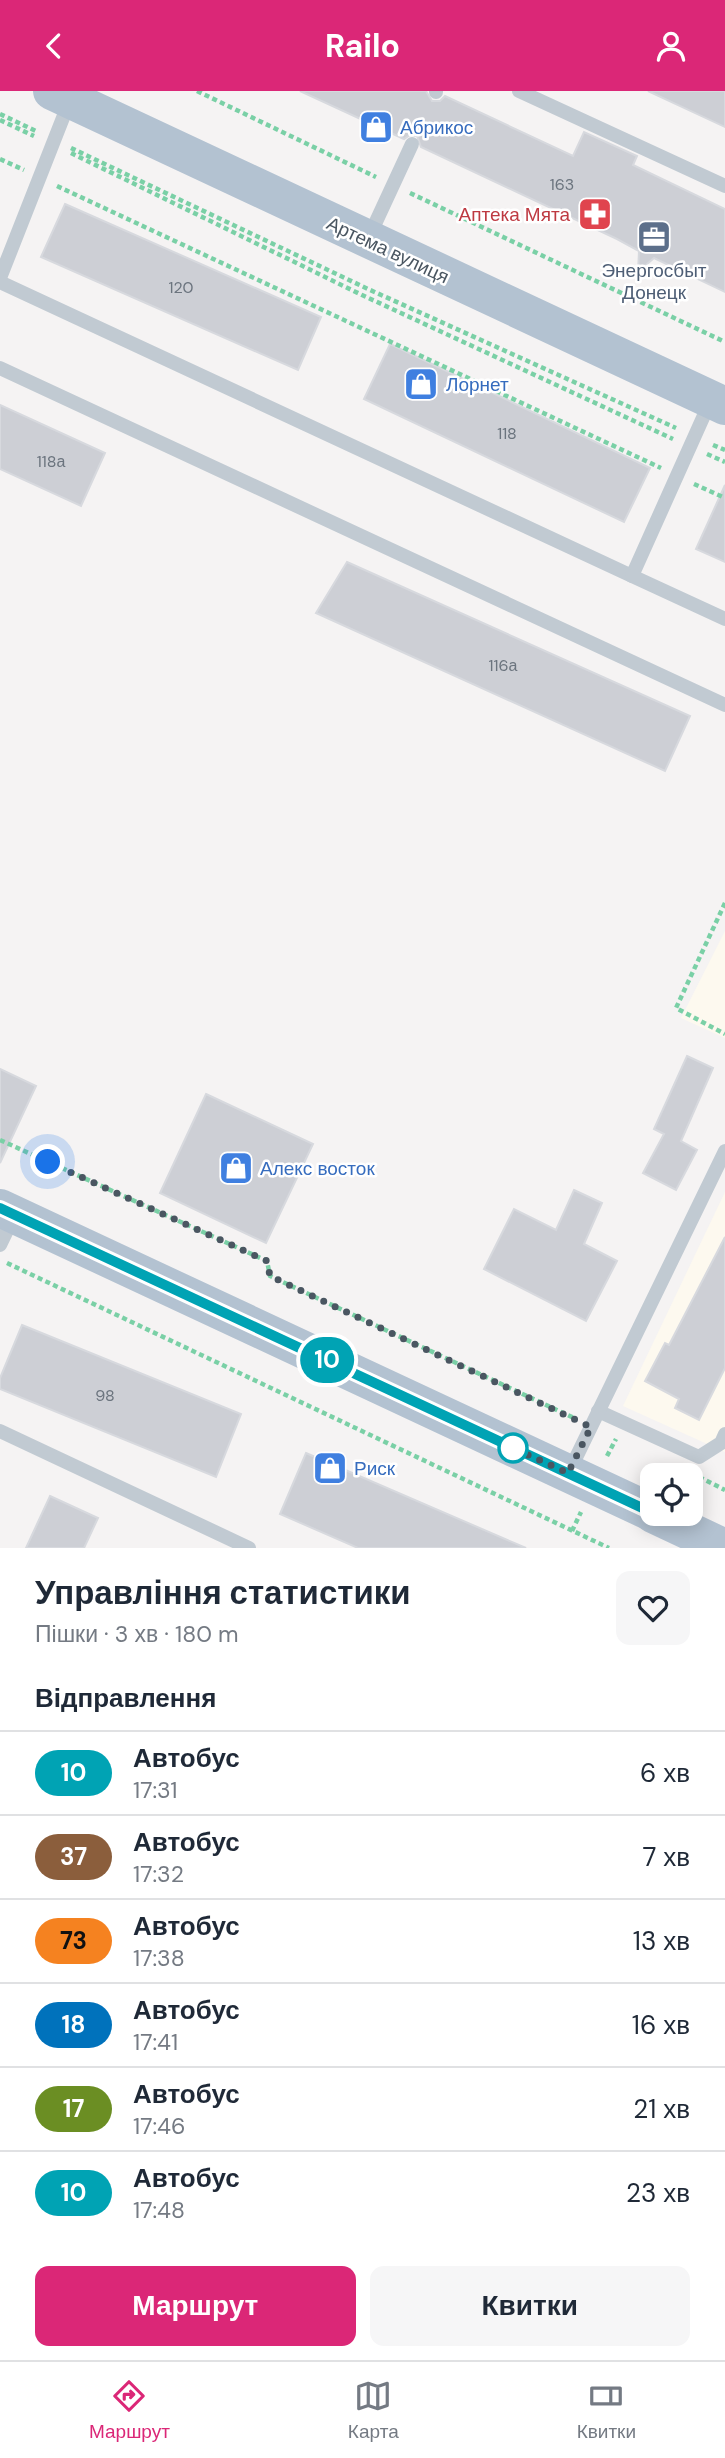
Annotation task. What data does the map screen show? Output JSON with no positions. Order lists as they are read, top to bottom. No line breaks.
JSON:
{"streets":{"main road":["Артема вулиця"]},"places":{"shop":["Абрикос","Лорнет","Алекс восток","Риск"],"pharmacy":["Аптека Мята"],"office":["Энергосбыт Донецк"]},"lines":["bus line 10"],"house_numbers":["163","120","118","118а","116а","98"],"page":{"header":"Railo","on_map":"10","heading":[["Управління статистики","Пішки · 3 хв · 180 m"],"Відправлення"],"list":[{"mark":"10","name":"Автобус","note":"17:31","value":"6 хв"},{"mark":"37","name":"Автобус","note":"17:32","value":"7 хв"},{"mark":"73","name":"Автобус","note":"17:38","value":"13 хв"},{"mark":"18","name":"Автобус","note":"17:41","value":"16 хв"},{"mark":"17","name":"Автобус","note":"17:46","value":"21 хв"},{"mark":"10","name":"Автобус","note":"17:48","value":"23 хв"}],"buttons":["Маршрут","Квитки"],"tabs":["Маршрут","Карта","Квитки"]}}
